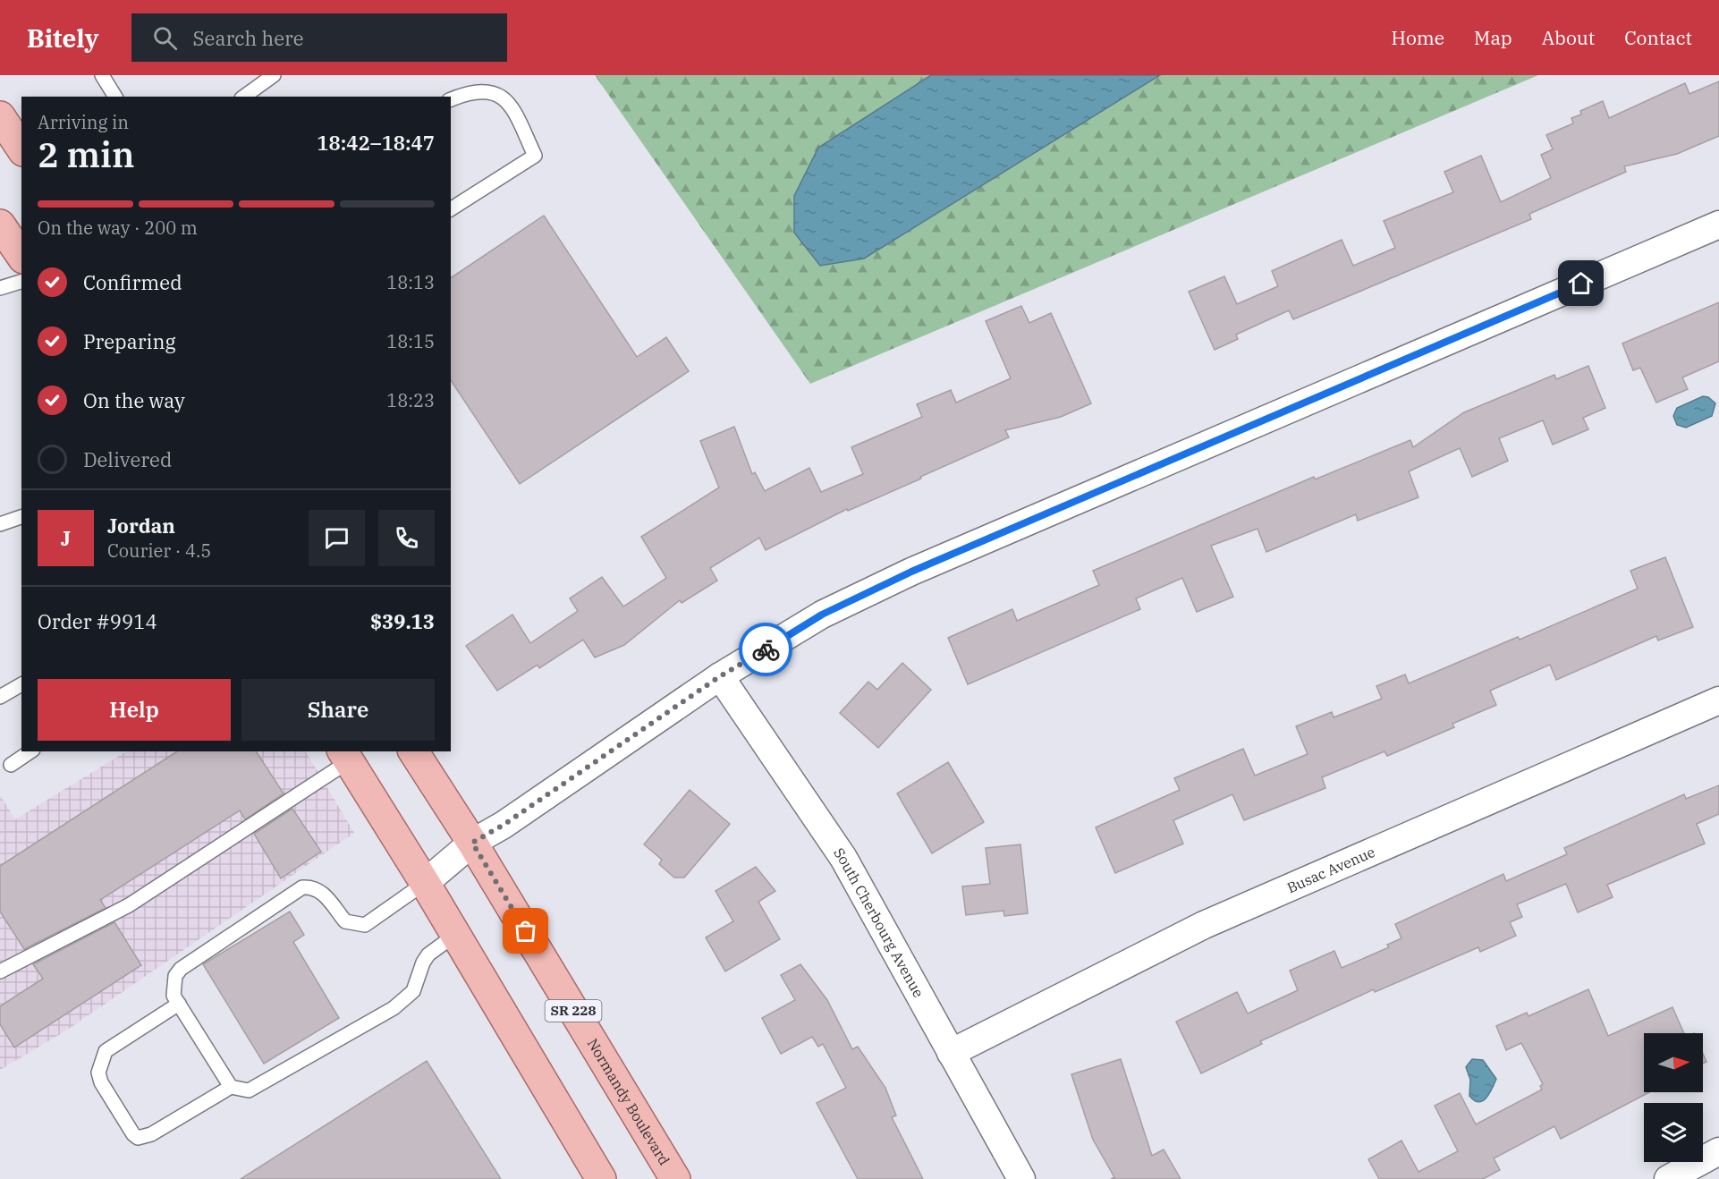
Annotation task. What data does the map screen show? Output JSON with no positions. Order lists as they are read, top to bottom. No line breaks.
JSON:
{"streets":{"main road":["SR 228","Normandy Boulevard"],"street":["Busac Avenue","South Cherbourg Avenue"]},"crossings":[["Busac Avenue","South Cherbourg Avenue"]],"north":"right","page":{"header":"Bitely","search":"Search here","nav":["Home","Map","About","Contact"],"heading":["2 min","Arriving in","18:42–18:47"],"panel":["Jordan","Courier · 4.5","Order #9914","$39.13"],"bar":"On the way · 200 m","list":[["Confirmed","18:13"],["Preparing","18:15"],["On the way","18:23"],"Delivered"],"round":"J","buttons":["Help","Share"]}}
